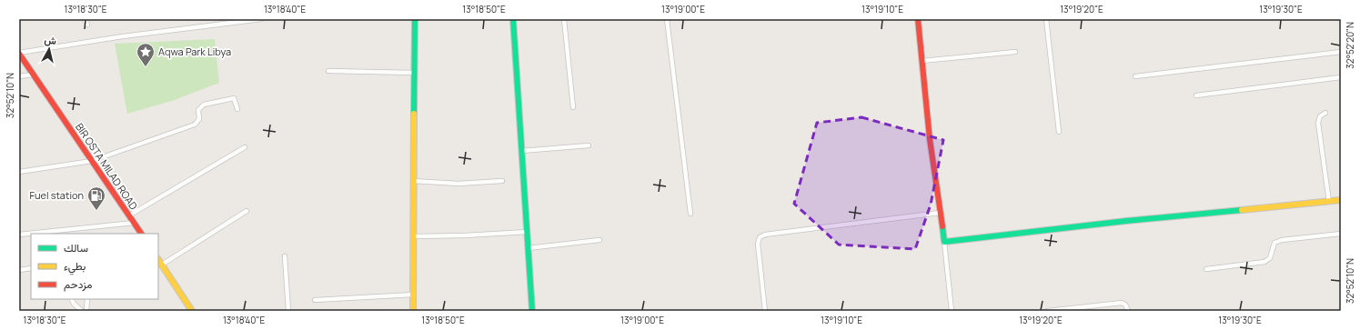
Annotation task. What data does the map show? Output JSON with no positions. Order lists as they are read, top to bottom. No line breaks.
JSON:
{"streets":{"street":["BIR OSTA MILAD ROAD"]},"places":{"place":["Aqwa Park Libya"],"fuel station":["Fuel station"]},"legend":["سالك","بطيء","مزدحم"],"north":"top","coordinates":["13°18'30\"E","13°18'40\"E","13°18'50\"E","13°19'00\"E","13°19'10\"E","13°19'20\"E","13°19'30\"E","32°52'20\"N","32°52'10\"N"]}
